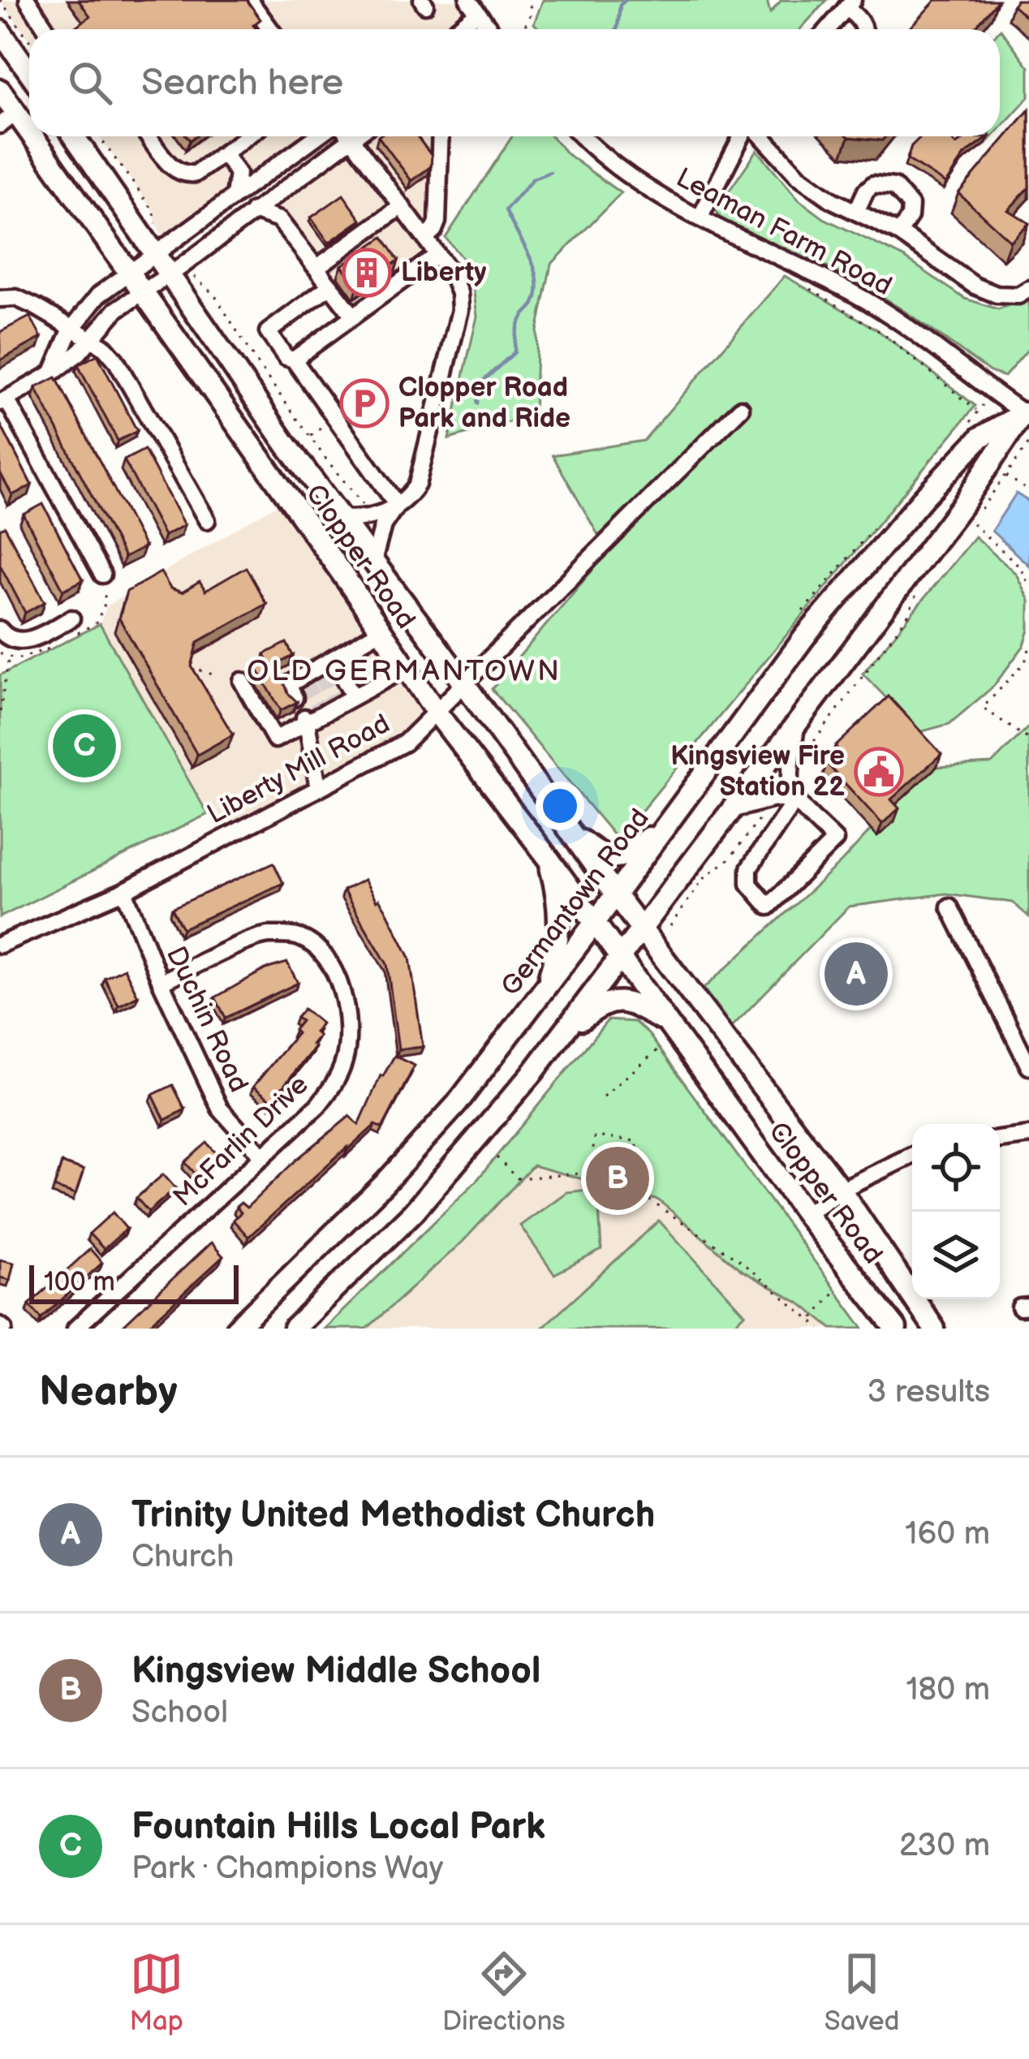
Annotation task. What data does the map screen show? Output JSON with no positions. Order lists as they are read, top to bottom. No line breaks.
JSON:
{"streets":{"main road":["Clopper Road","Germantown Road"],"street":["Leaman Farm Road","Liberty Mill Road","Duchin Road","McFarlin Drive"]},"crossings":[["Leaman Farm Road","Germantown Road"],["Clopper Road","Liberty Mill Road"],["Clopper Road","Germantown Road"],["Liberty Mill Road","Duchin Road"],["Duchin Road","McFarlin Drive"]],"districts":["OLD GERMANTOWN"],"places":{"building":["Liberty"],"parking":["Clopper Road Park and Ride"],"public building":["Kingsview Fire Station 22"]},"scale_bar":"100 m","page":{"search":"Search here","pins":["C","A","B"],"scale":"100 m","heading":["Nearby","3 results"],"list":[{"mark":"A","name":"Trinity United Methodist Church","note":"Church","value":"160 m"},{"mark":"B","name":"Kingsview Middle School","note":"School","value":"180 m"},{"mark":"C","name":"Fountain Hills Local Park","note":"Park · Champions Way","value":"230 m"}],"nav":["Map","Directions","Saved"]}}
